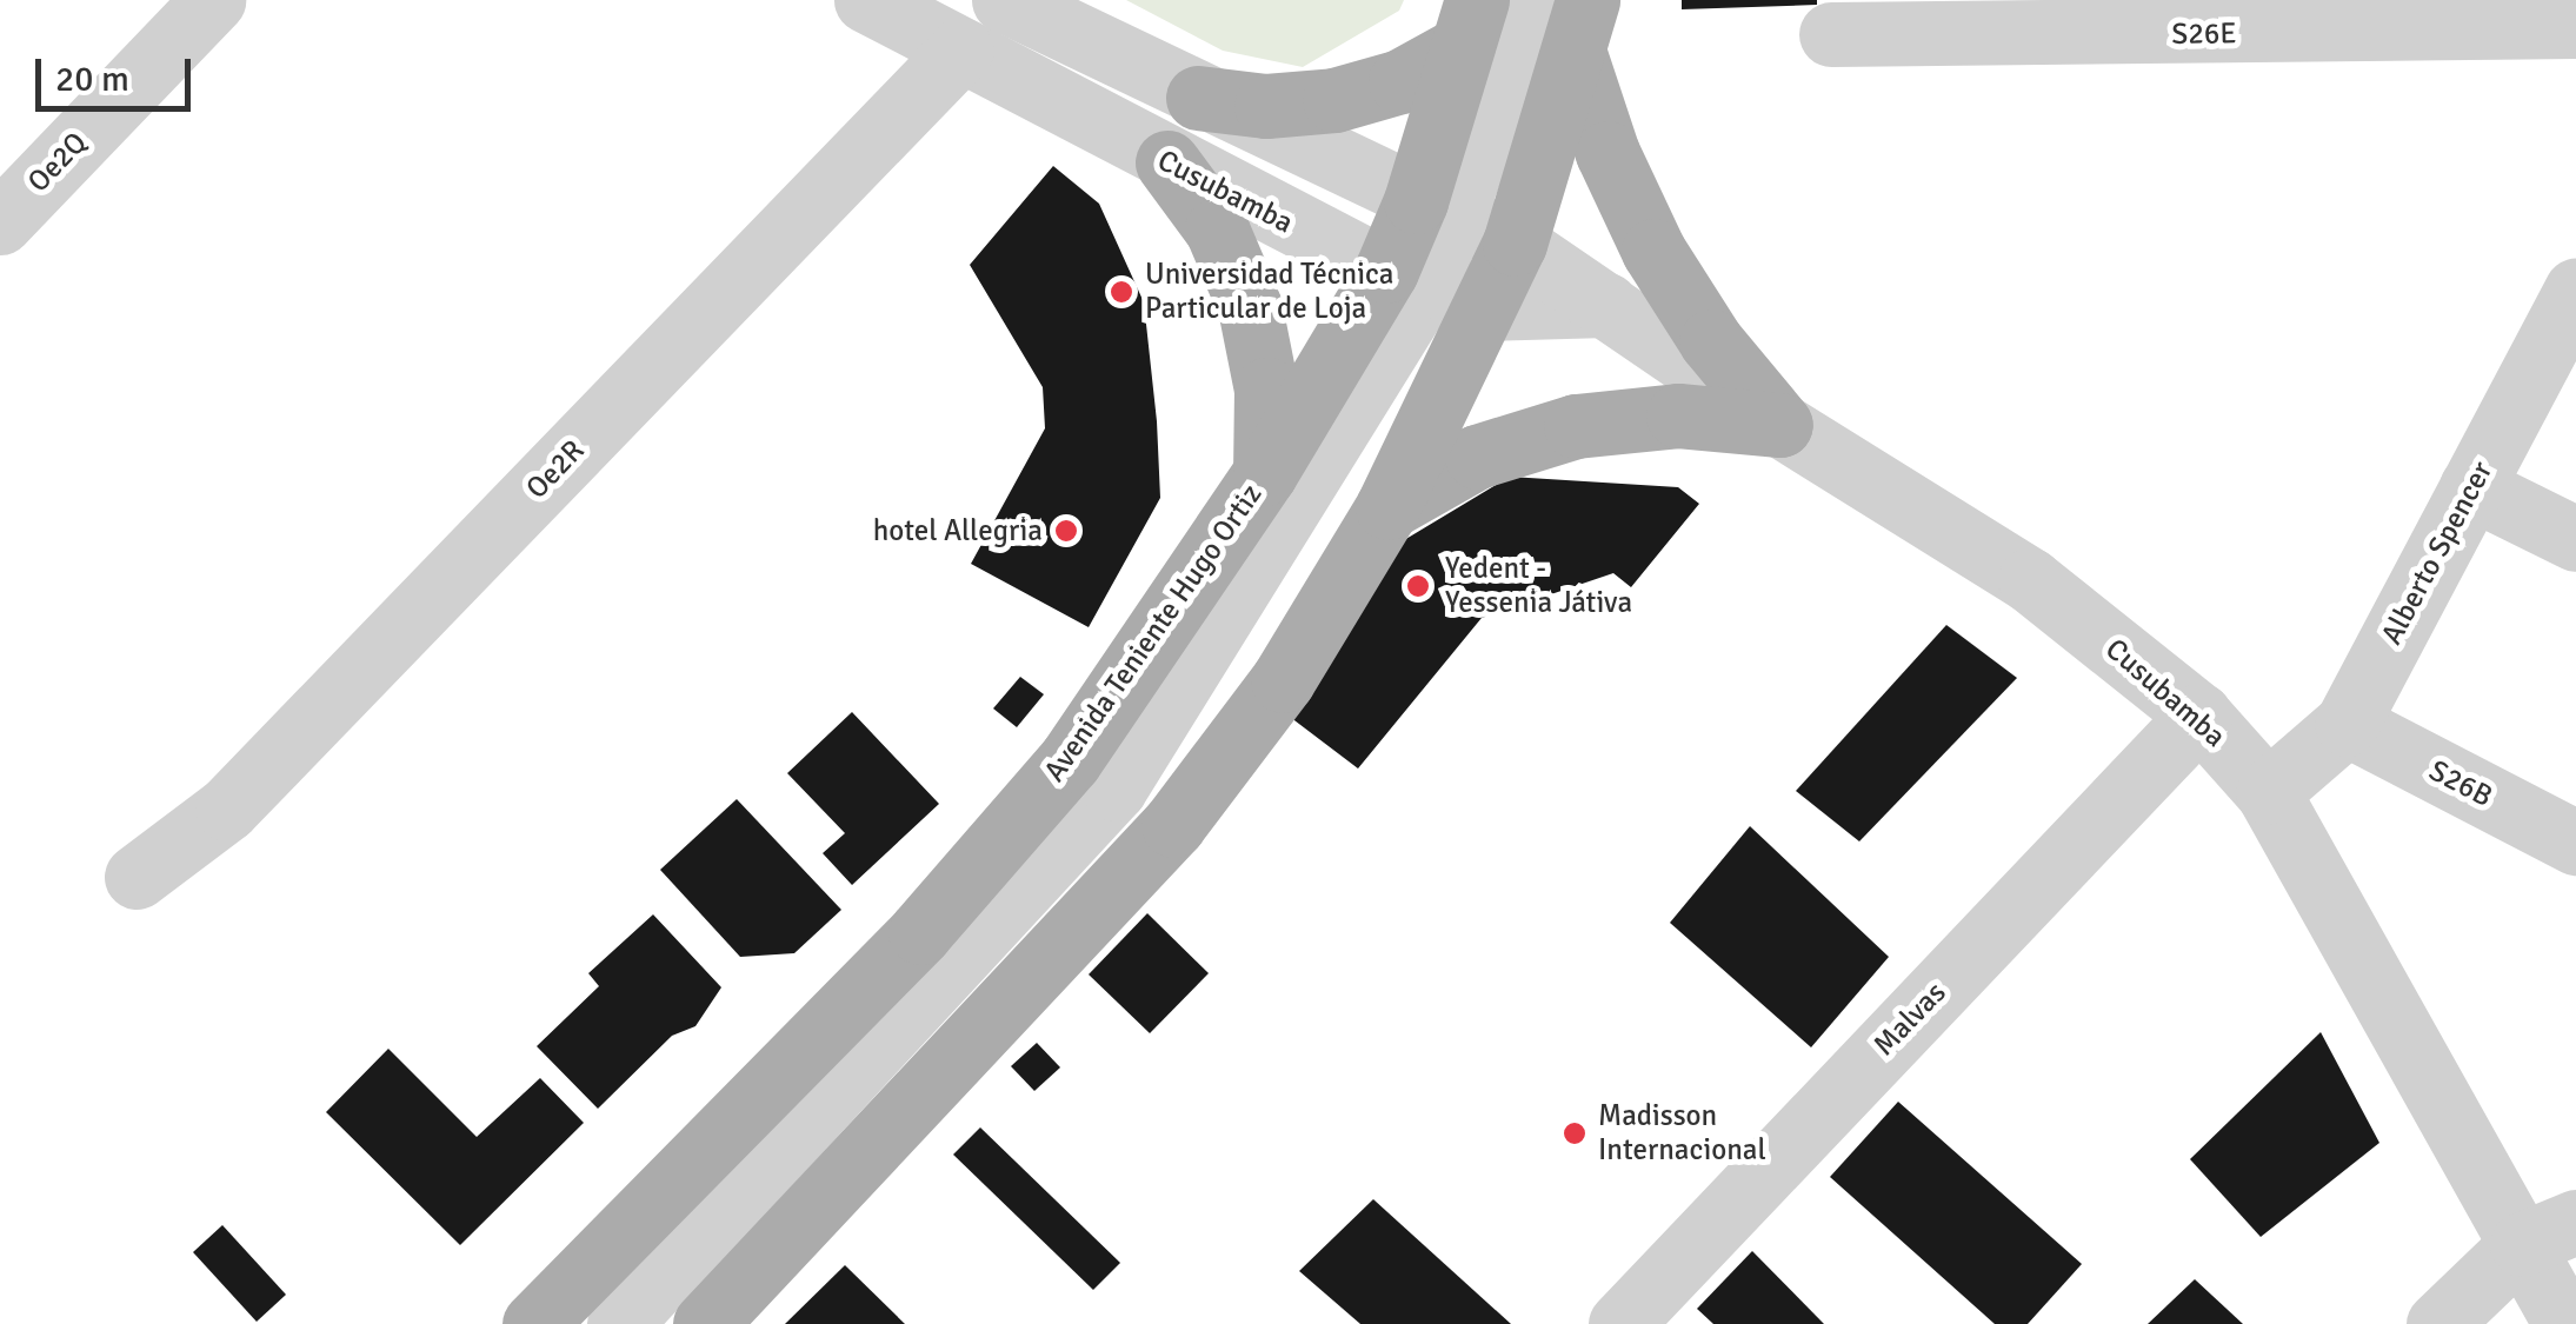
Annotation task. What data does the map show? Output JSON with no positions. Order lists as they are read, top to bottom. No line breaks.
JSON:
{"streets":{"main road":["Avenida Teniente Hugo Ortiz"],"street":["S26E","Oe2Q","Cusubamba","Oe2R","Alberto Spencer","S26B","Malvas"]},"crossings":[["Cusubamba","Oe2R"],["Cusubamba","Alberto Spencer"],["Cusubamba","Avenida Teniente Hugo Ortiz"],["Cusubamba","Malvas"],["Alberto Spencer","S26B"]],"places":["Universidad Técnica Particular de Loja","hotel Allegria","Yedent - Yessenia Játiva","Madisson Internacional"],"scale_bar":"20 m"}
